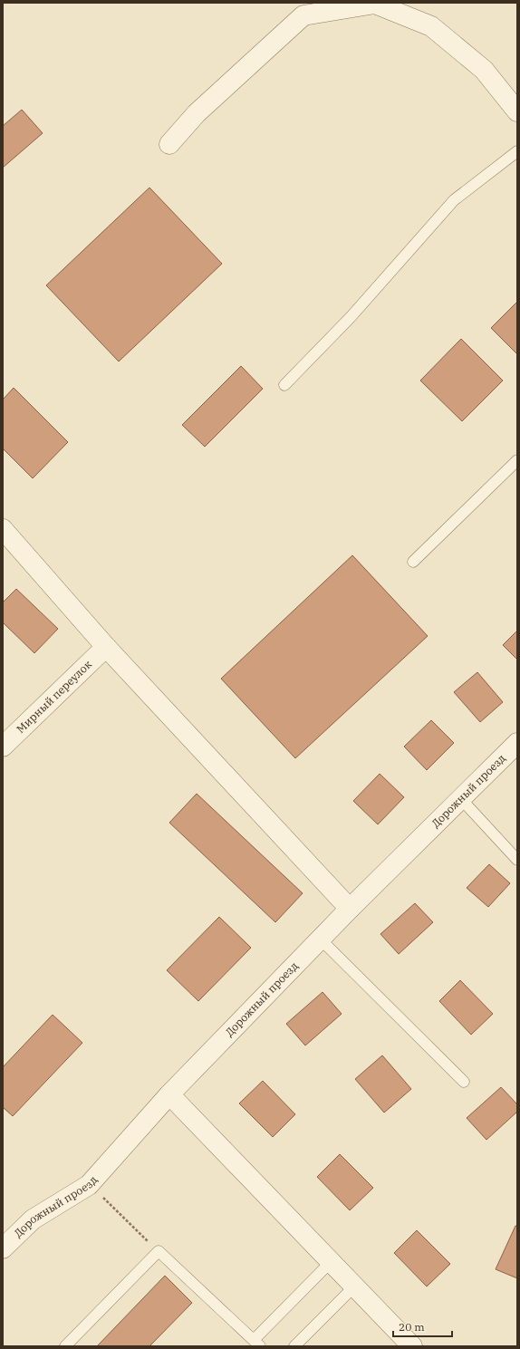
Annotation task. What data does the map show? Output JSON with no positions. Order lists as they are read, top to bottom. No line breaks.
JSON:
{"streets":{"street":["Мирный переулок","Дорожный проезд"]},"scale_bar":"20 m"}
